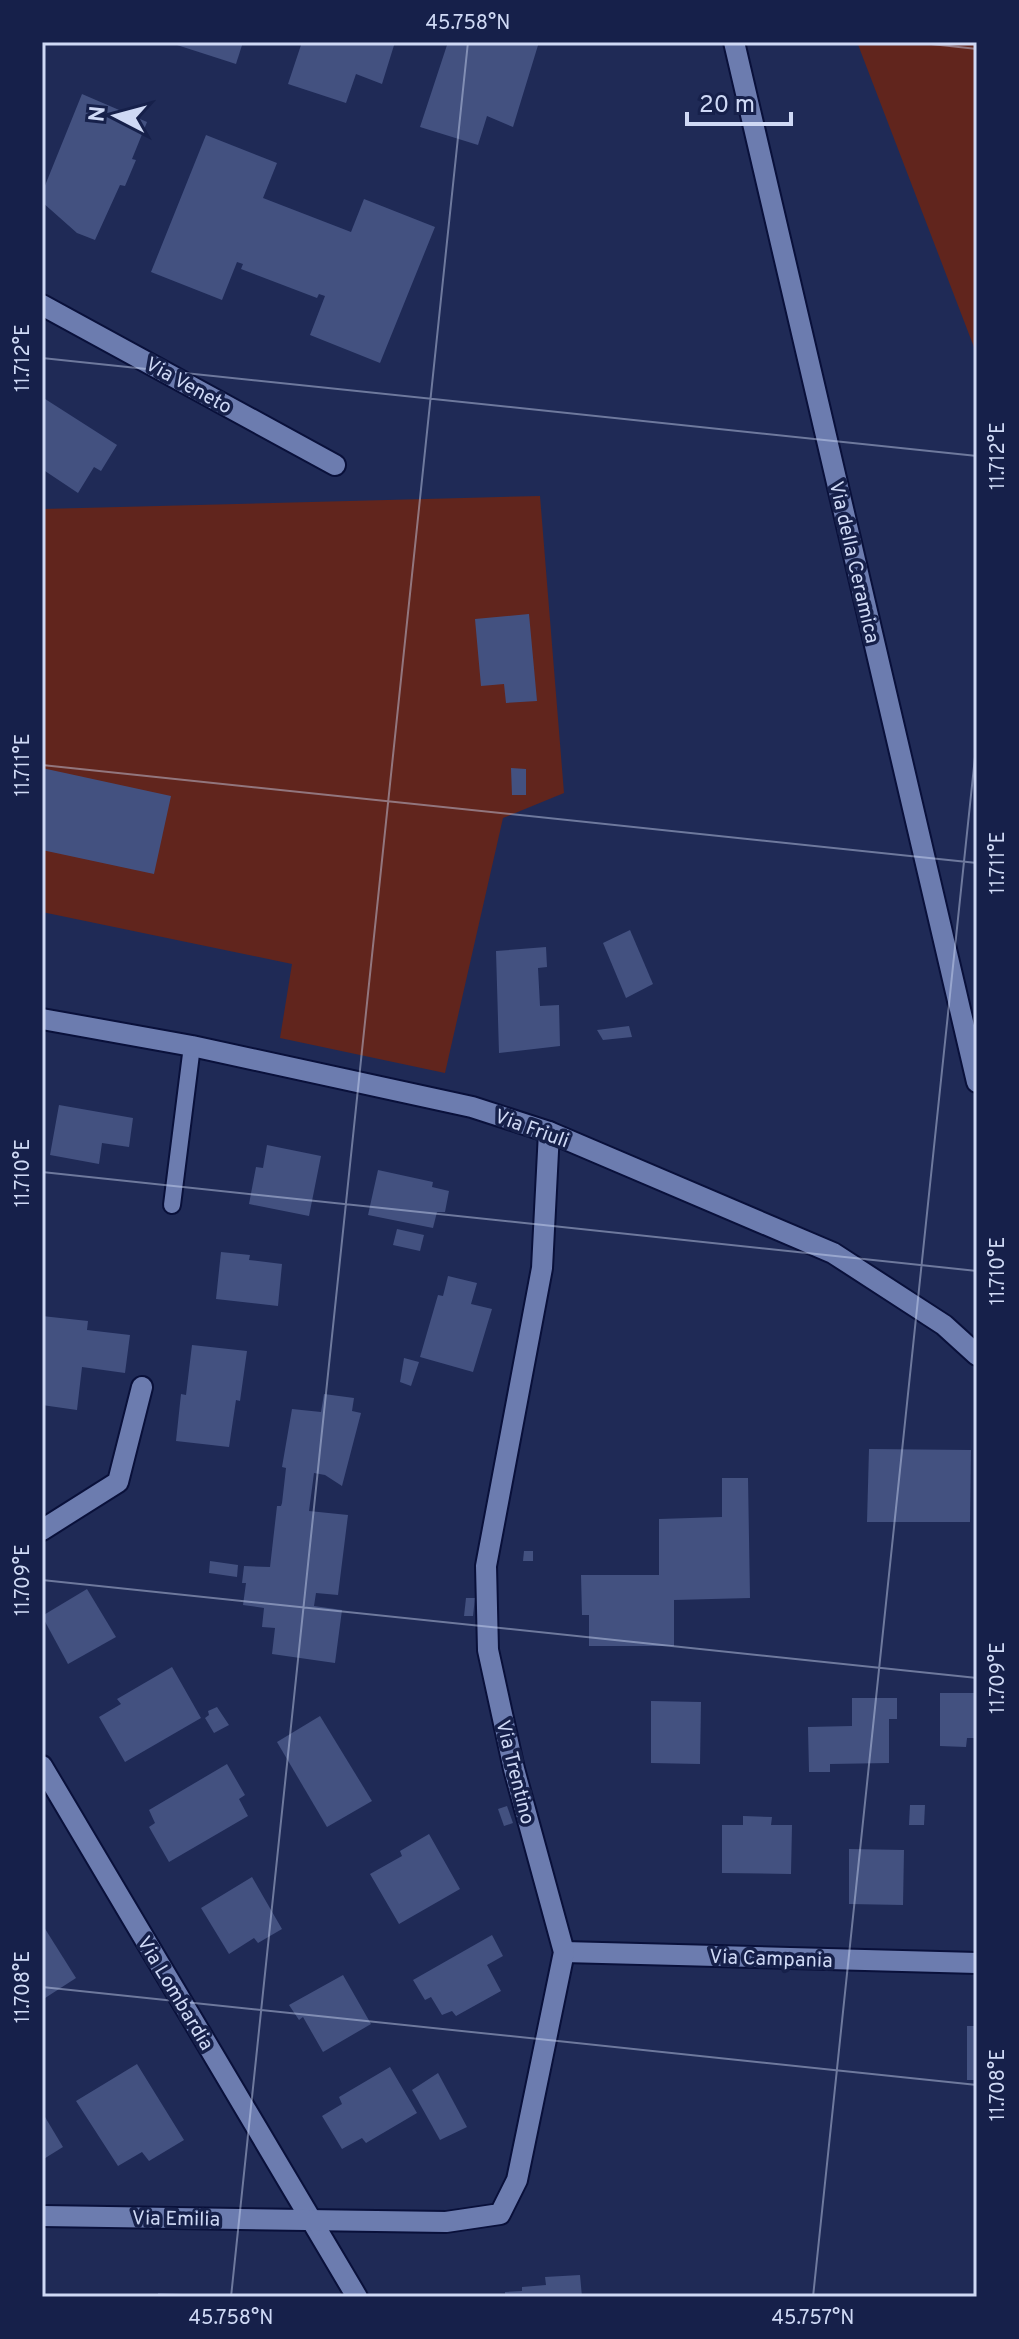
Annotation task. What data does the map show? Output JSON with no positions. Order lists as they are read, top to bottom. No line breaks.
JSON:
{"streets":{"street":["Via Veneto","Via della Ceramica","Via Friuli","Via Trentino","Via Campania","Via Lombardia","Via Emilia"]},"crossings":[["Via Friuli","Via Trentino"],["Via Trentino","Via Campania"],["Via Trentino","Via Lombardia"],["Via Trentino","Via Emilia"],["Via Lombardia","Via Emilia"]],"scale_bar":"20 m","north":"left","coordinates":["45.758°N","11.712°E","11.711°E","11.710°E","11.709°E","11.708°E","45.757°N"]}
